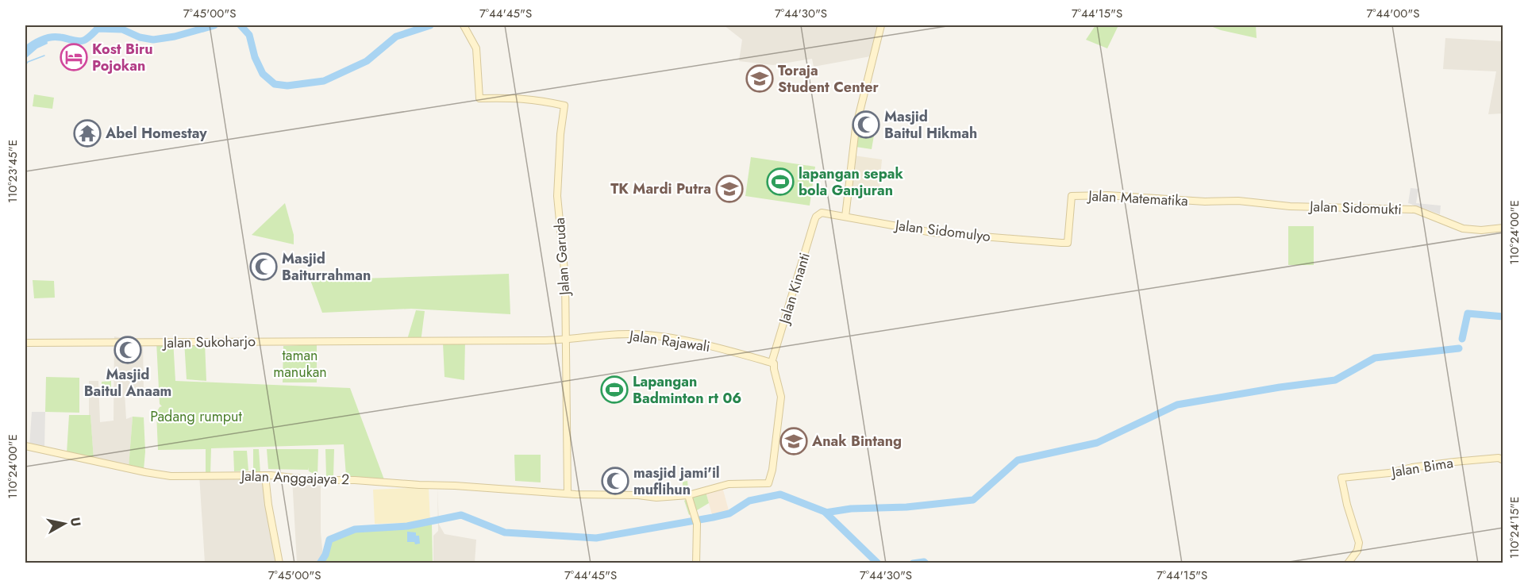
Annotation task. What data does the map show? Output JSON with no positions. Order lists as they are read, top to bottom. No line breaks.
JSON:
{"streets":{"main road":["Jalan Matematika","Jalan Sidomukti","Jalan Sidomulyo","Jalan Garuda","Jalan Kinanti","Jalan Rajawali","Jalan Sukoharjo","Jalan Bima","Jalan Anggajaya 2"]},"crossings":[["Jalan Matematika","Jalan Sidomukti"],["Jalan Matematika","Jalan Sidomulyo"],["Jalan Sidomulyo","Jalan Kinanti"],["Jalan Garuda","Jalan Rajawali"],["Jalan Garuda","Jalan Sukoharjo"],["Jalan Garuda","Jalan Anggajaya 2"],["Jalan Kinanti","Jalan Rajawali"],["Jalan Kinanti","Jalan Anggajaya 2"],["Jalan Rajawali","Jalan Sukoharjo"],["Jalan Rajawali","Jalan Anggajaya 2"]],"parks":["taman manukan","Padang rumput"],"places":{"hotel":["Kost Biru Pojokan"],"school or university":["Toraja Student Center","TK Mardi Putra","Anak Bintang"],"mosque":["Masjid Baitul Hikmah","Masjid Baiturrahman","Masjid Baitul Anaam","masjid jami'il muflihun"],"temple":["Abel Homestay"],"sports":["lapangan sepak bola Ganjuran","Lapangan Badminton rt 06"]},"north":"right","coordinates":["7°45'00\"S","7°44'45\"S","7°44'30\"S","7°44'15\"S","7°44'00\"S","110°23'45\"E","110°24'00\"E","110°24'15\"E"]}
